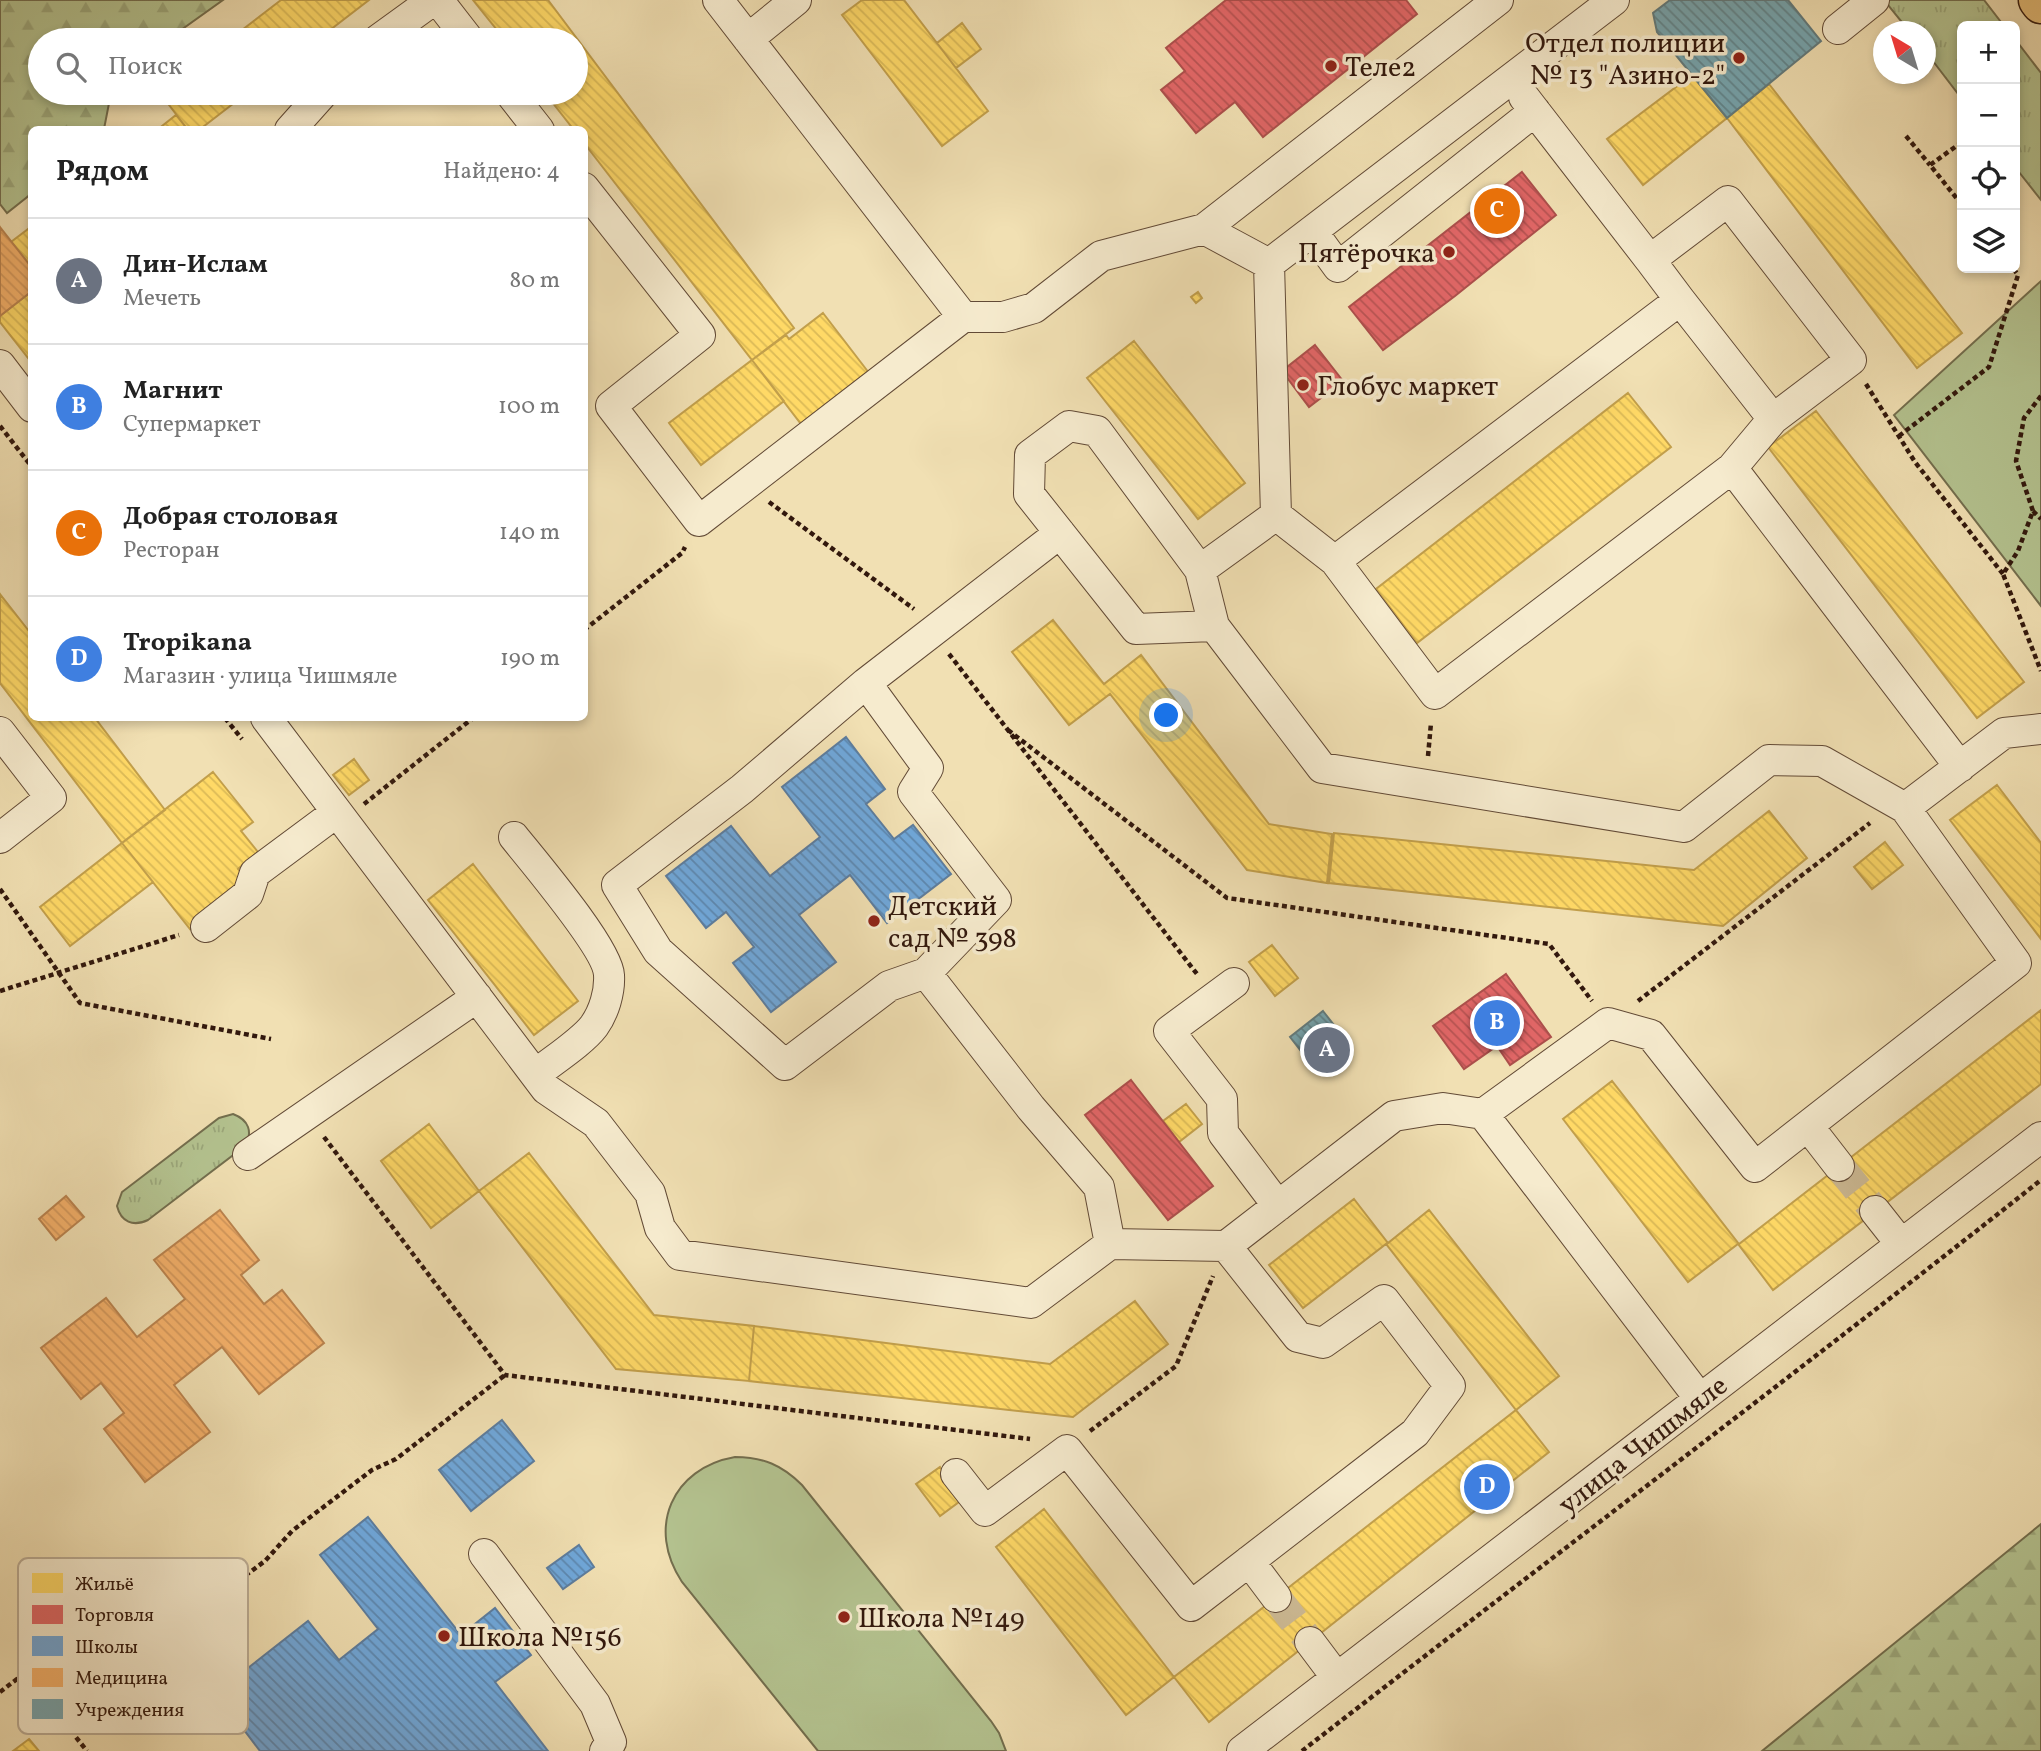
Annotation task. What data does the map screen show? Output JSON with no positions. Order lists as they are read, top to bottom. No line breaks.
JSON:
{"streets":{"street":["улица Чишмяле"]},"places":["Отдел полиции № 13 \"Азино-2\"","Теле2","Пятёрочка","Глобус маркет","Детский сад № 398","Школа №149","Школа №156"],"legend":["Жильё","Торговля","Школы","Медицина","Учреждения"],"north":"top left","page":{"map_buttons":["+","−"],"search":"Поиск","heading":["Рядом","Найдено: 4"],"pins":["C","B","A","D"],"list":[{"mark":"A","name":"Дин-Ислам","note":"Мечеть","value":"80 m"},{"mark":"B","name":"Магнит","note":"Супермаркет","value":"100 m"},{"mark":"C","name":"Добрая столовая","note":"Ресторан","value":"140 m"},{"mark":"D","name":"Tropikana","note":"Магазин · улица Чишмяле","value":"190 m"}]}}
